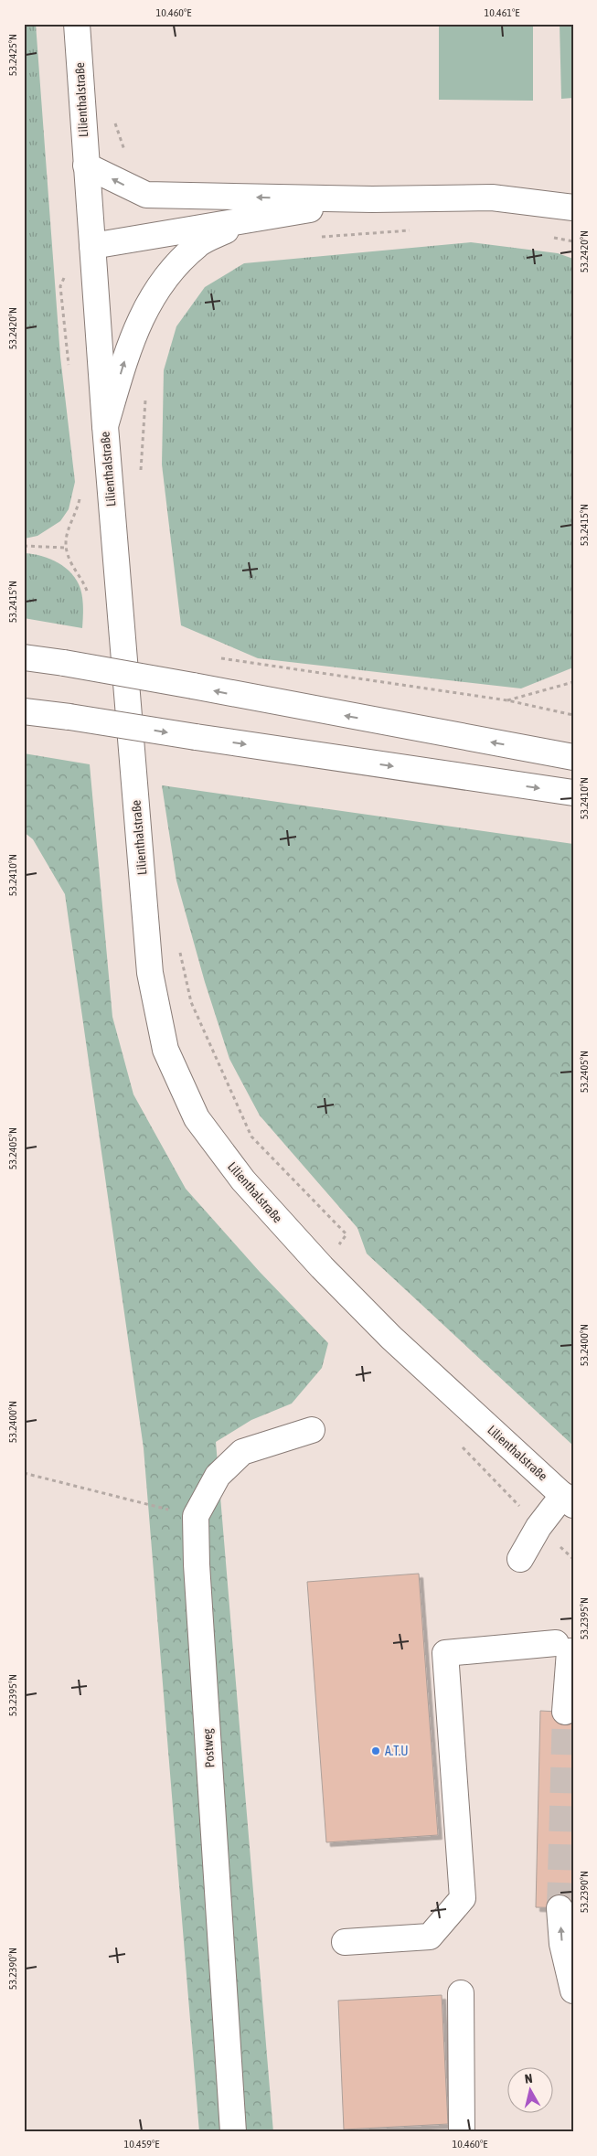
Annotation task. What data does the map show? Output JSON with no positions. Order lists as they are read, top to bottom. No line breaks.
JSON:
{"streets":{"main road":["Lilienthalstraße","Postweg"]},"places":["A.T.U"],"north":"top","coordinates":["10.460°E","10.461°E","53.2425°N","53.2420°N","53.2415°N","53.2410°N","53.2405°N","53.2400°N","53.2395°N","53.2390°N","10.459°E"]}
